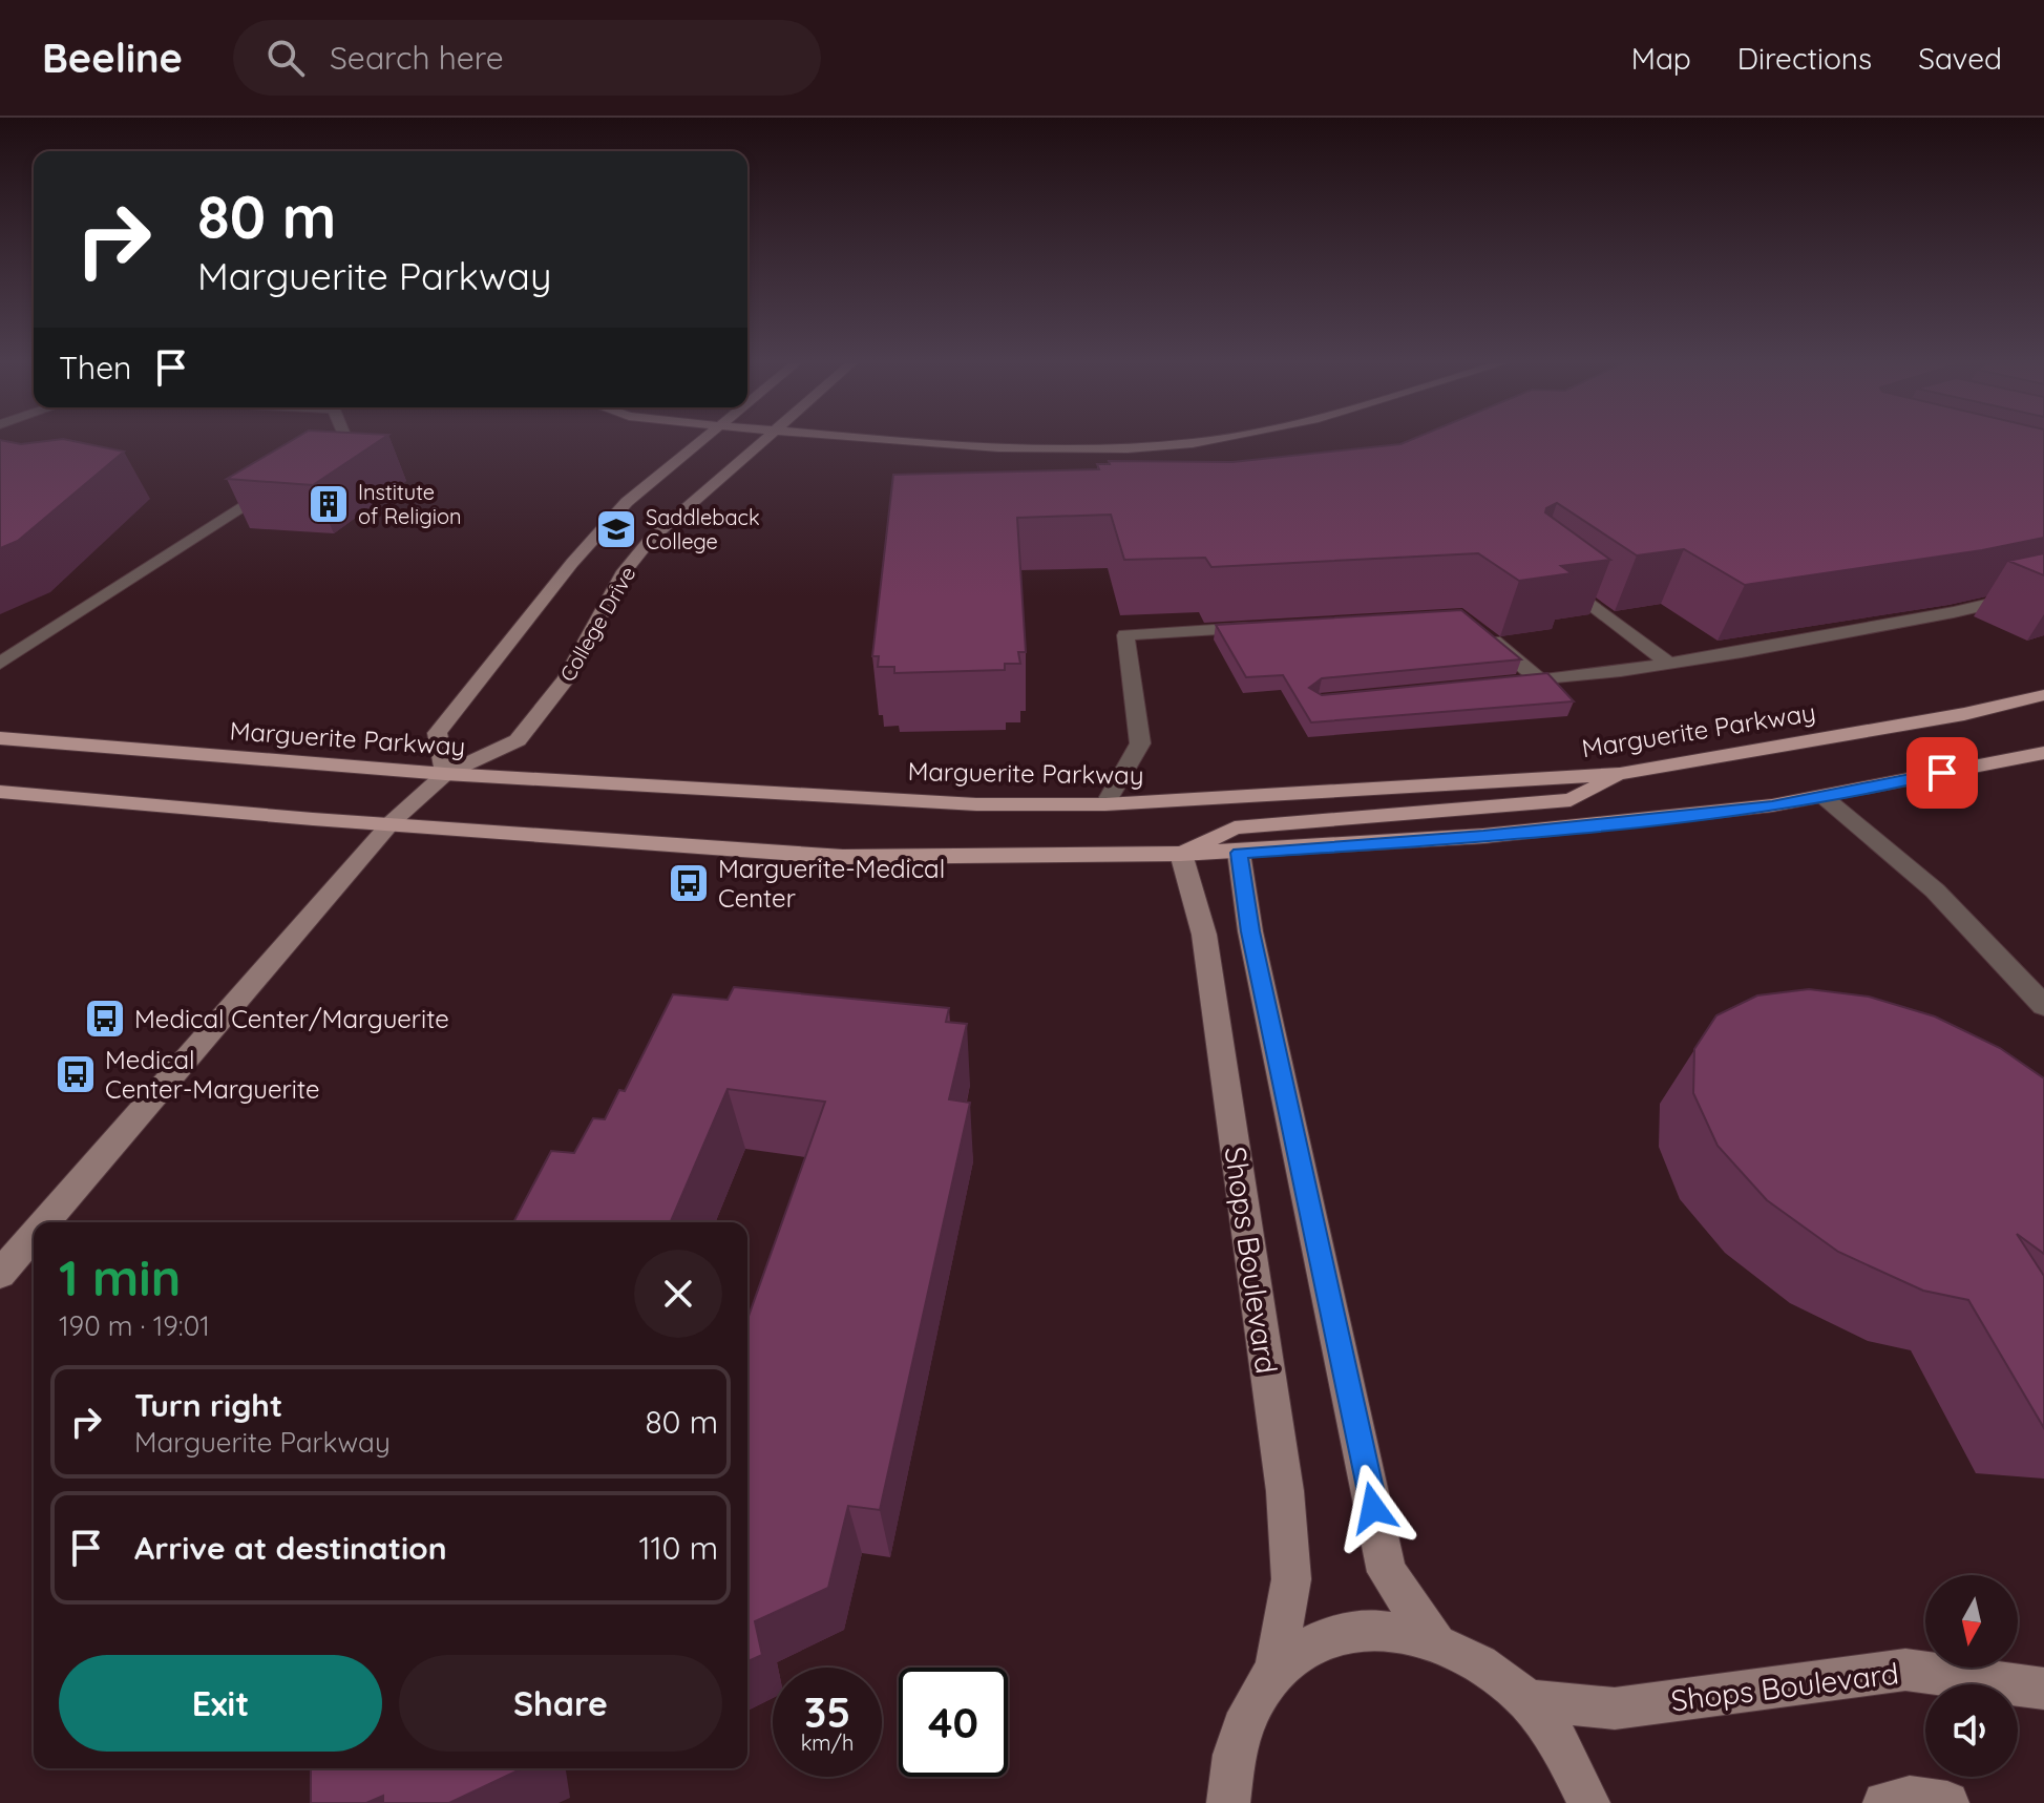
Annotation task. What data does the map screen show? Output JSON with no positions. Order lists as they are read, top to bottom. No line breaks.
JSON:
{"streets":{"main road":["Marguerite Parkway"],"street":["College Drive","Shops Boulevard"]},"crossings":[["College Drive","Marguerite Parkway"]],"places":{"building":["Institute of Religion"],"school or university":["Saddleback College"],"bus stop":["Marguerite-Medical Center","Medical Center/Marguerite","Medical Center-Marguerite"]},"north":"bottom","page":{"header":"Beeline","search":"Search here","nav":["Map","Directions","Saved"],"turn":["80 m","Marguerite Parkway"],"then":"Then","heading":["1 min","190 m · 19:01"],"list":[{"name":"Turn right","note":"Marguerite Parkway","value":"80 m"},{"name":"Arrive at destination","value":"110 m"}],"buttons":["Exit","Share"],"speed":"35 km/h","limit":"40"}}
